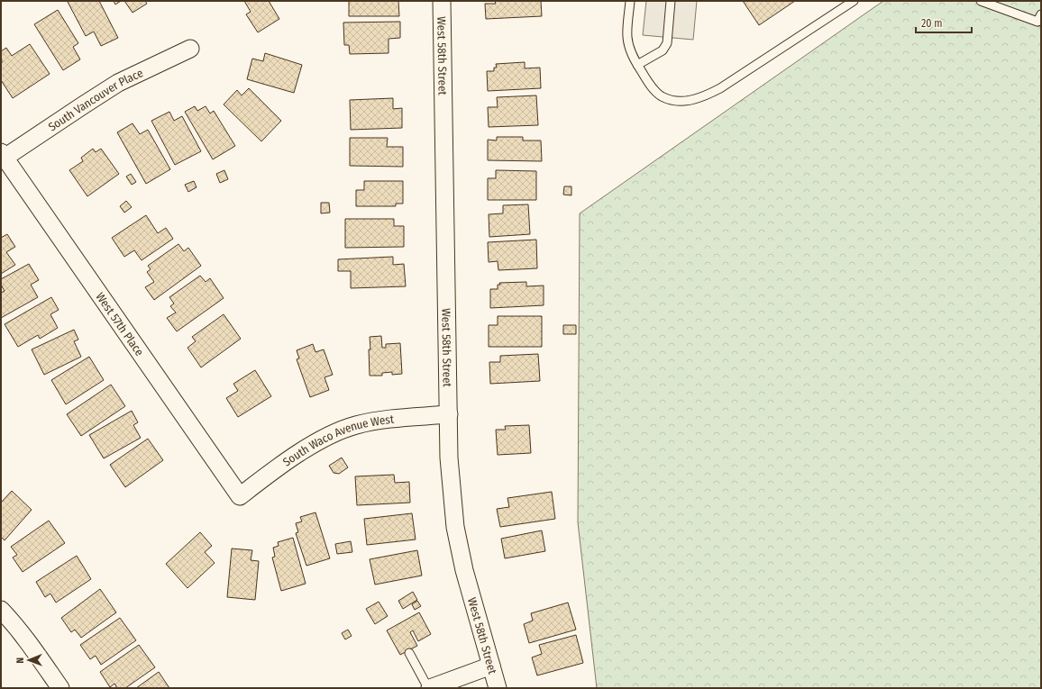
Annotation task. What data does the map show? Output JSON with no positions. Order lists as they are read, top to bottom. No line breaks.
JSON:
{"streets":{"street":["West 58th Street","South Vancouver Place","West 57th Place","South Waco Avenue West"]},"crossings":[["West 58th Street","South Waco Avenue West"],["South Vancouver Place","West 57th Place"],["West 57th Place","South Waco Avenue West"]],"scale_bar":"20 m","north":"left"}
